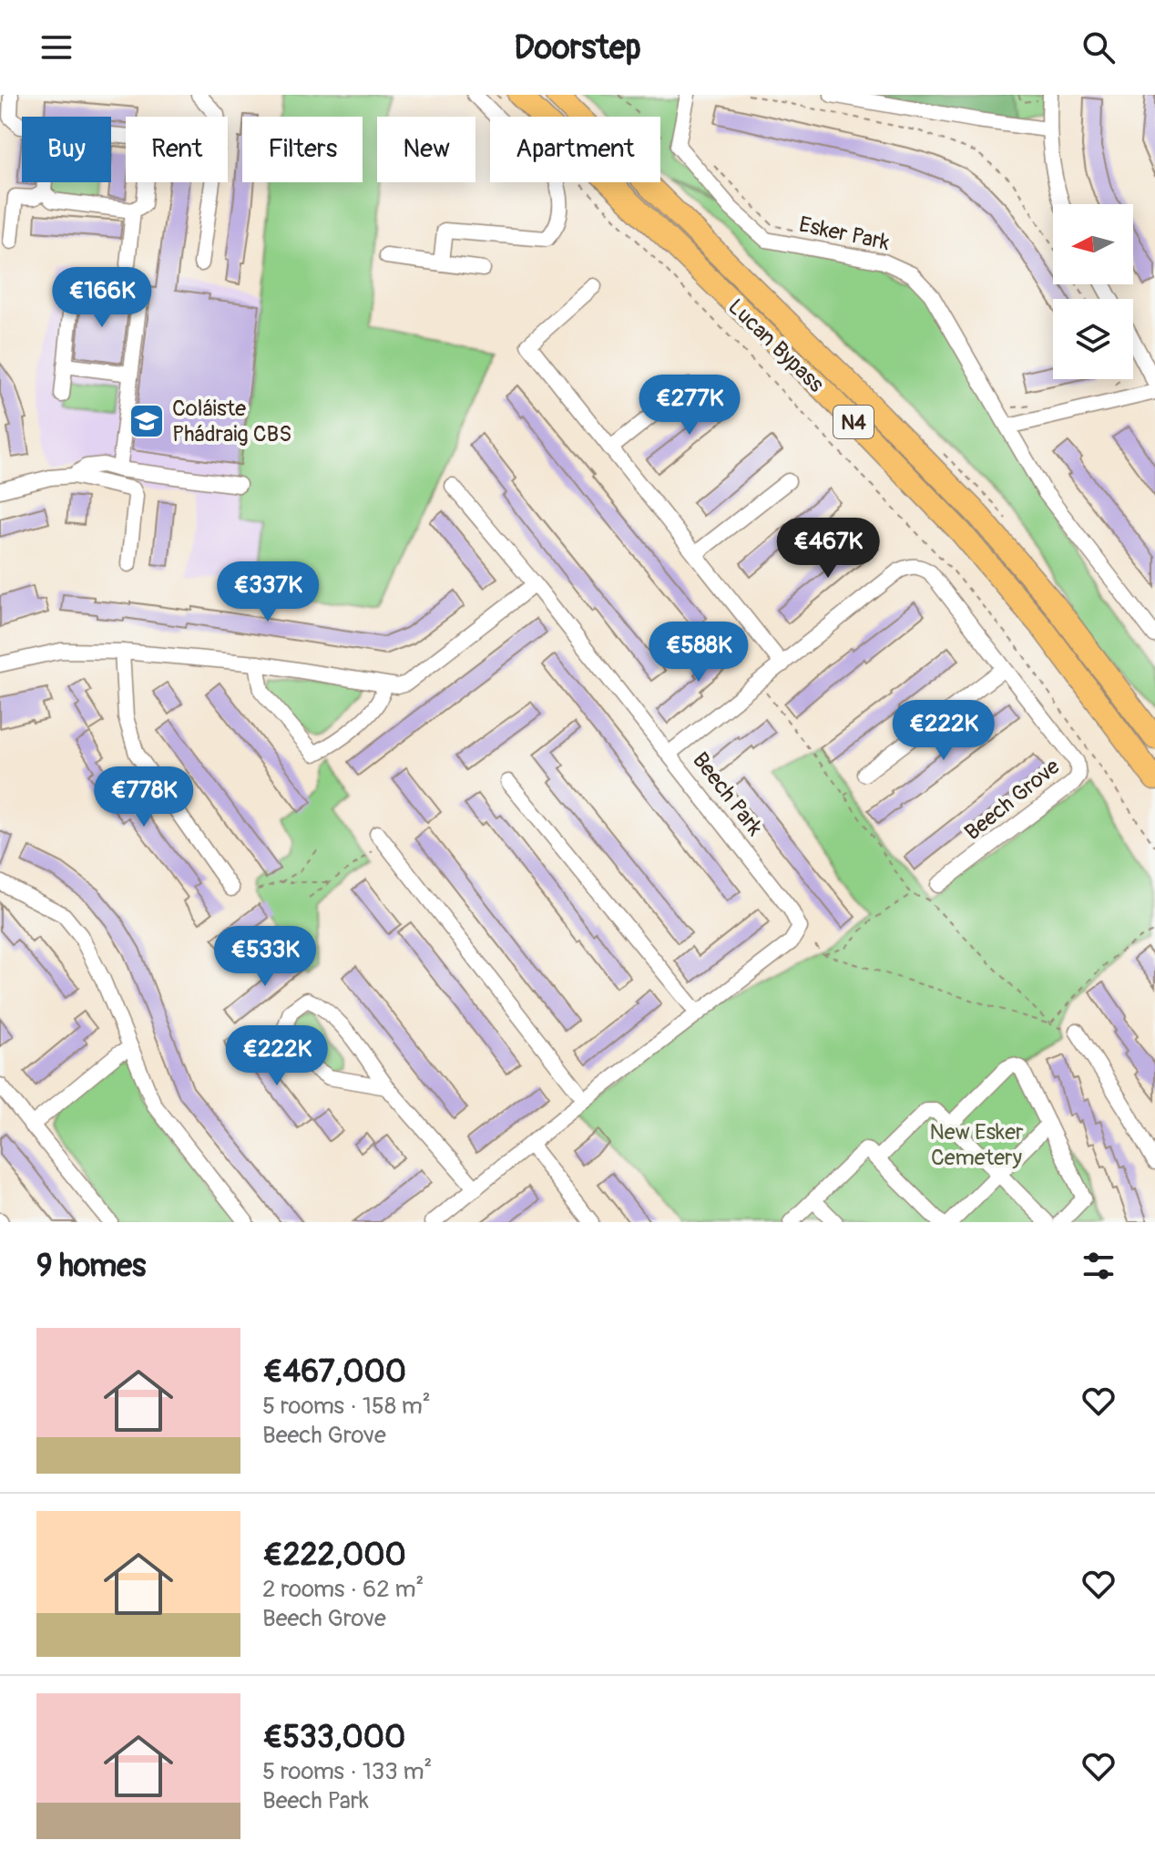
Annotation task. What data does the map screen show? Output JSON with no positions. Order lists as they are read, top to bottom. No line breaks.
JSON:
{"streets":{"highway":["Lucan Bypass","N4"],"street":["Esker Park","Beech Park","Beech Grove"]},"crossings":[["Beech Park","Beech Grove"]],"parks":["New Esker Cemetery"],"places":{"school or university":["Coláiste Phádraig CBS"]},"north":"left","page":{"header":"Doorstep","chip":["Buy","Rent","Filters","New","Apartment"],"price":["€166K","€277K","€467K","€337K","€588K","€222K","€778K","€533K","€222K"],"heading":"9 homes","list":[{"name":"€467,000","note":"5 rooms · 158 m² · Beech Grove"},{"name":"€222,000","note":"2 rooms · 62 m² · Beech Grove"},{"name":"€533,000","note":"5 rooms · 133 m² · Beech Park"}]}}
